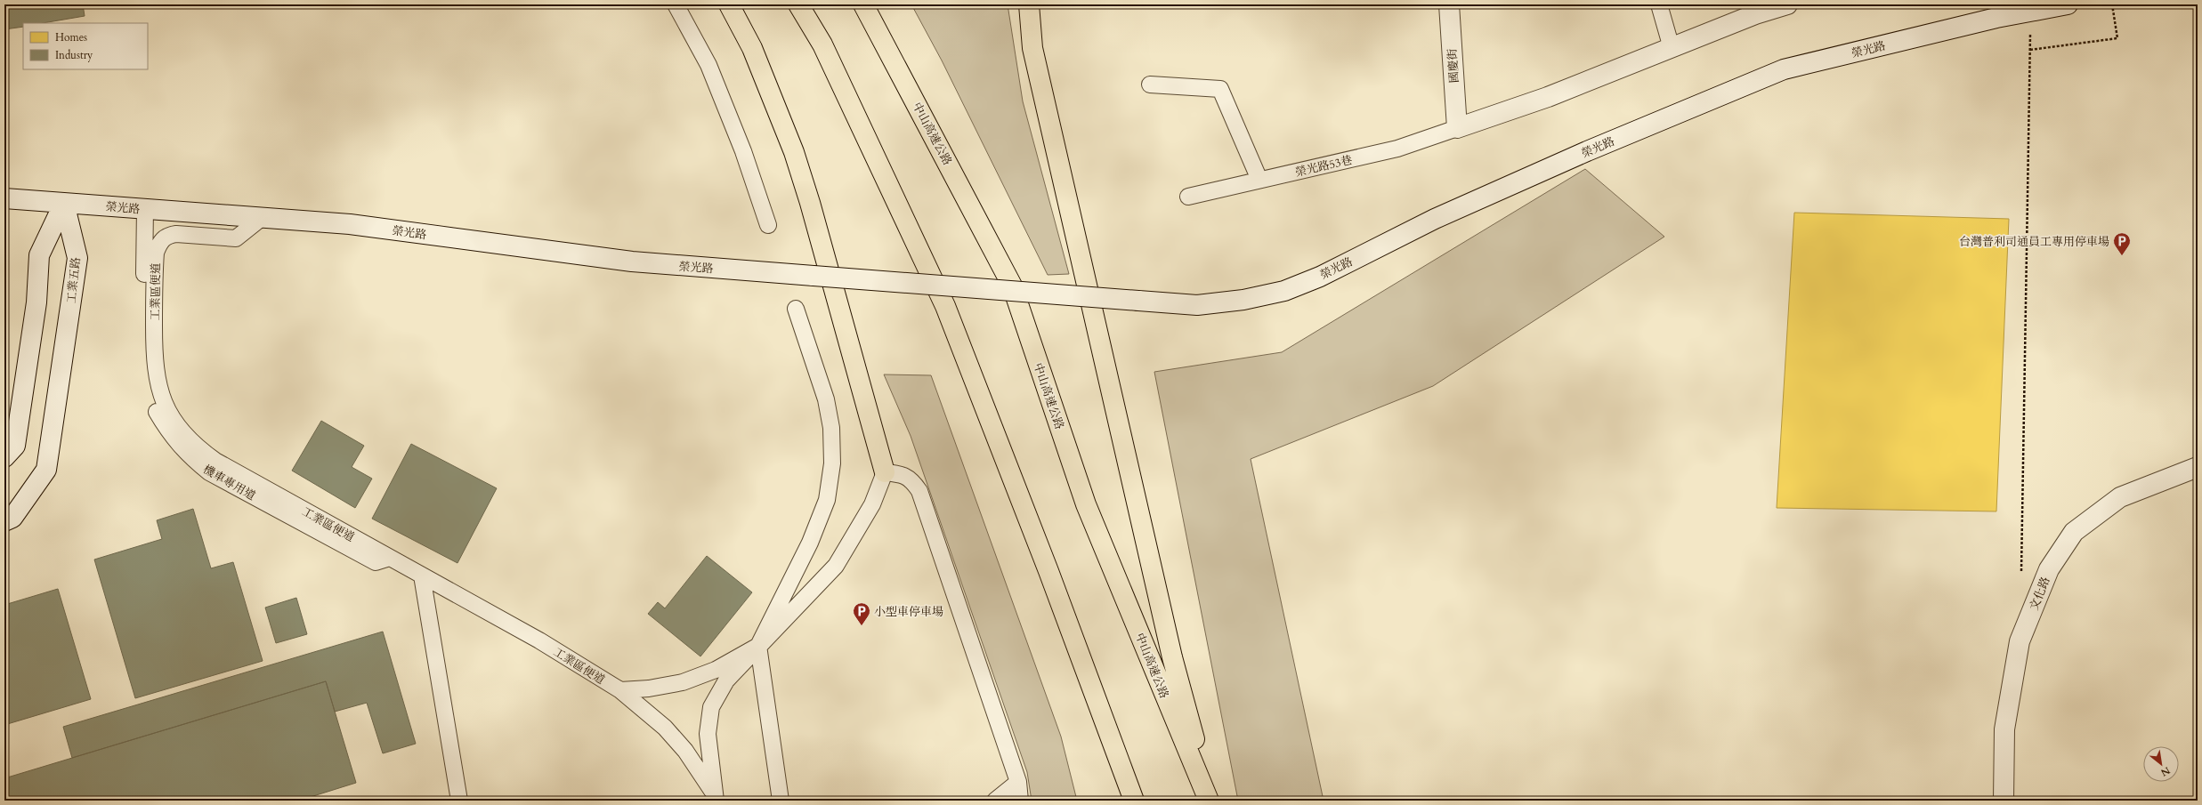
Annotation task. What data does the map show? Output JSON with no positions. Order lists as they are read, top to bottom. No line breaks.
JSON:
{"streets":{"highway":["中山高速公路"],"street":["榮光路","國慶街","工業五路","文化路"],"lane":["榮光路53巷","工業區便道","機車專用道"]},"crossings":[["榮光路","工業五路"],["榮光路","工業區便道"],["榮光路","機車專用道"],["國慶街","榮光路53巷"],["工業區便道","機車專用道"]],"places":{"parking":["台灣普利司通員工專用停車場","小型車停車場"]},"legend":["Homes","Industry"],"north":"bottom right"}
